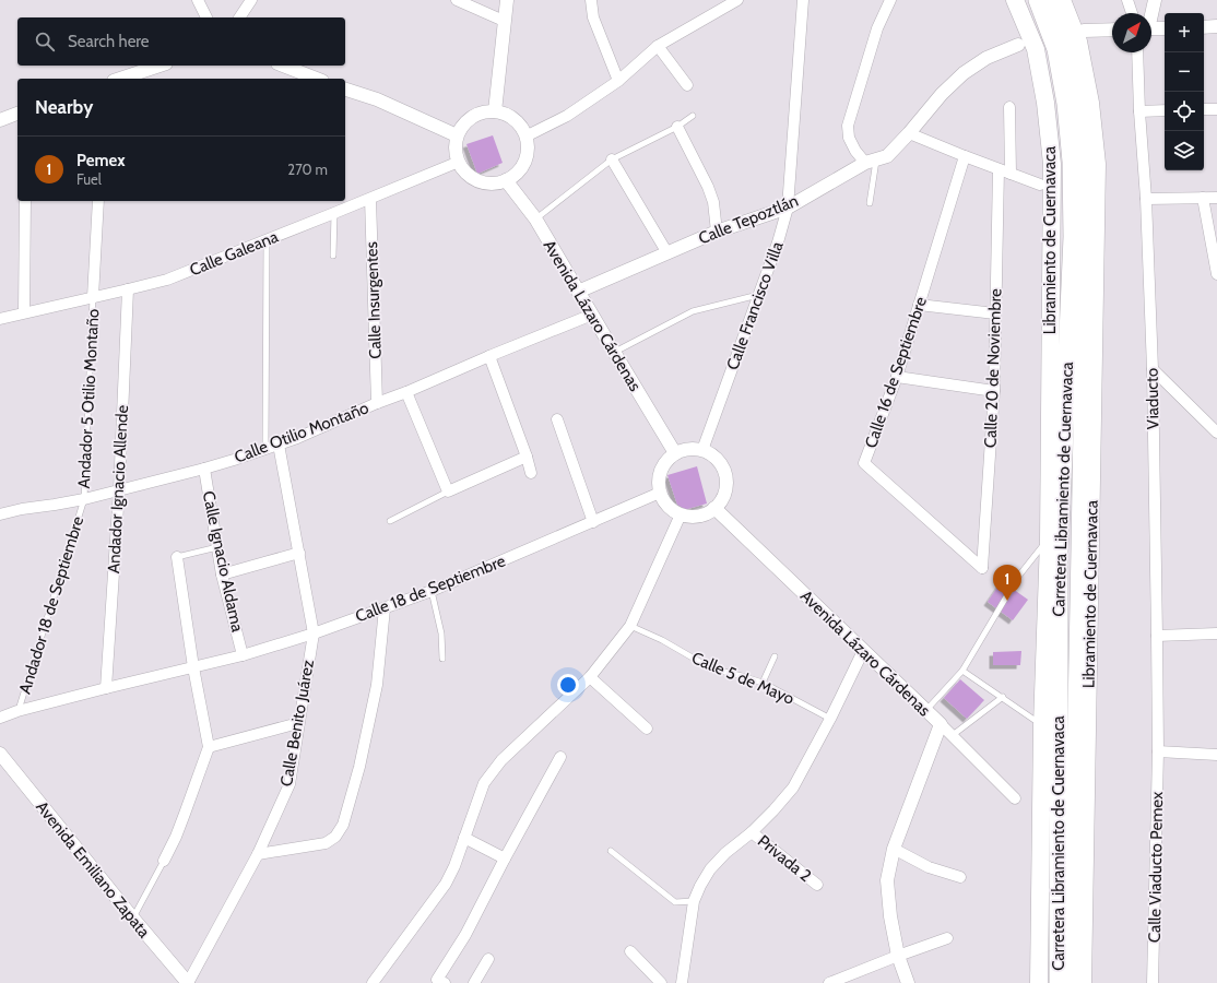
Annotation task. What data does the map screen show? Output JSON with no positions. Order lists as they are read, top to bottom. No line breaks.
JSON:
{"streets":{"highway":["Carretera Libramiento de Cuernavaca"],"main road":["Libramiento de Cuernavaca"],"street":["Calle Tepoztlán","Calle Galeana","Calle Insurgentes","Calle Francisco Villa","Avenida Lázaro Cárdenas","Calle 20 de Noviembre","Calle 16 de Septiembre","Viaducto","Calle Otilio Montaño","Andador Ignacio Allende","Calle Ignacio Aldama","Calle 18 de Septiembre","Calle Benito Juárez","Privada 2","Calle Viaducto Pemex","Avenida Emiliano Zapata"],"lane":["Andador 5 Otilio Montaño","Andador 18 de Septiembre","Calle 5 de Mayo"]},"crossings":[["Calle Tepoztlán","Calle Francisco Villa"],["Calle Tepoztlán","Avenida Lázaro Cárdenas"],["Calle Galeana","Calle Insurgentes"],["Calle Galeana","Avenida Lázaro Cárdenas"],["Calle Galeana","Andador 5 Otilio Montaño"],["Calle Galeana","Andador Ignacio Allende"],["Calle Insurgentes","Calle Otilio Montaño"],["Calle Francisco Villa","Avenida Lázaro Cárdenas"],["Calle Francisco Villa","Calle 18 de Septiembre"],["Avenida Lázaro Cárdenas","Calle Otilio Montaño"],["Avenida Lázaro Cárdenas","Calle 18 de Septiembre"],["Calle 20 de Noviembre","Calle 16 de Septiembre"],["Andador 5 Otilio Montaño","Calle Otilio Montaño"],["Andador 5 Otilio Montaño","Andador 18 de Septiembre"],["Viaducto","Calle Viaducto Pemex"],["Calle Otilio Montaño","Andador Ignacio Allende"],["Calle Otilio Montaño","Calle Ignacio Aldama"],["Calle Otilio Montaño","Andador 18 de Septiembre"],["Calle Otilio Montaño","Calle Benito Juárez"],["Andador Ignacio Allende","Calle 18 de Septiembre"],["Calle Ignacio Aldama","Calle 18 de Septiembre"],["Calle 18 de Septiembre","Andador 18 de Septiembre"],["Calle 18 de Septiembre","Calle Benito Juárez"],["Calle Benito Juárez","Avenida Emiliano Zapata"]],"north":"top right","page":{"map_buttons":["+","−"],"search":"Search here","heading":"Nearby","list":[{"mark":"1","name":"Pemex","note":"Fuel","value":"270 m"}],"pins":"1"}}
